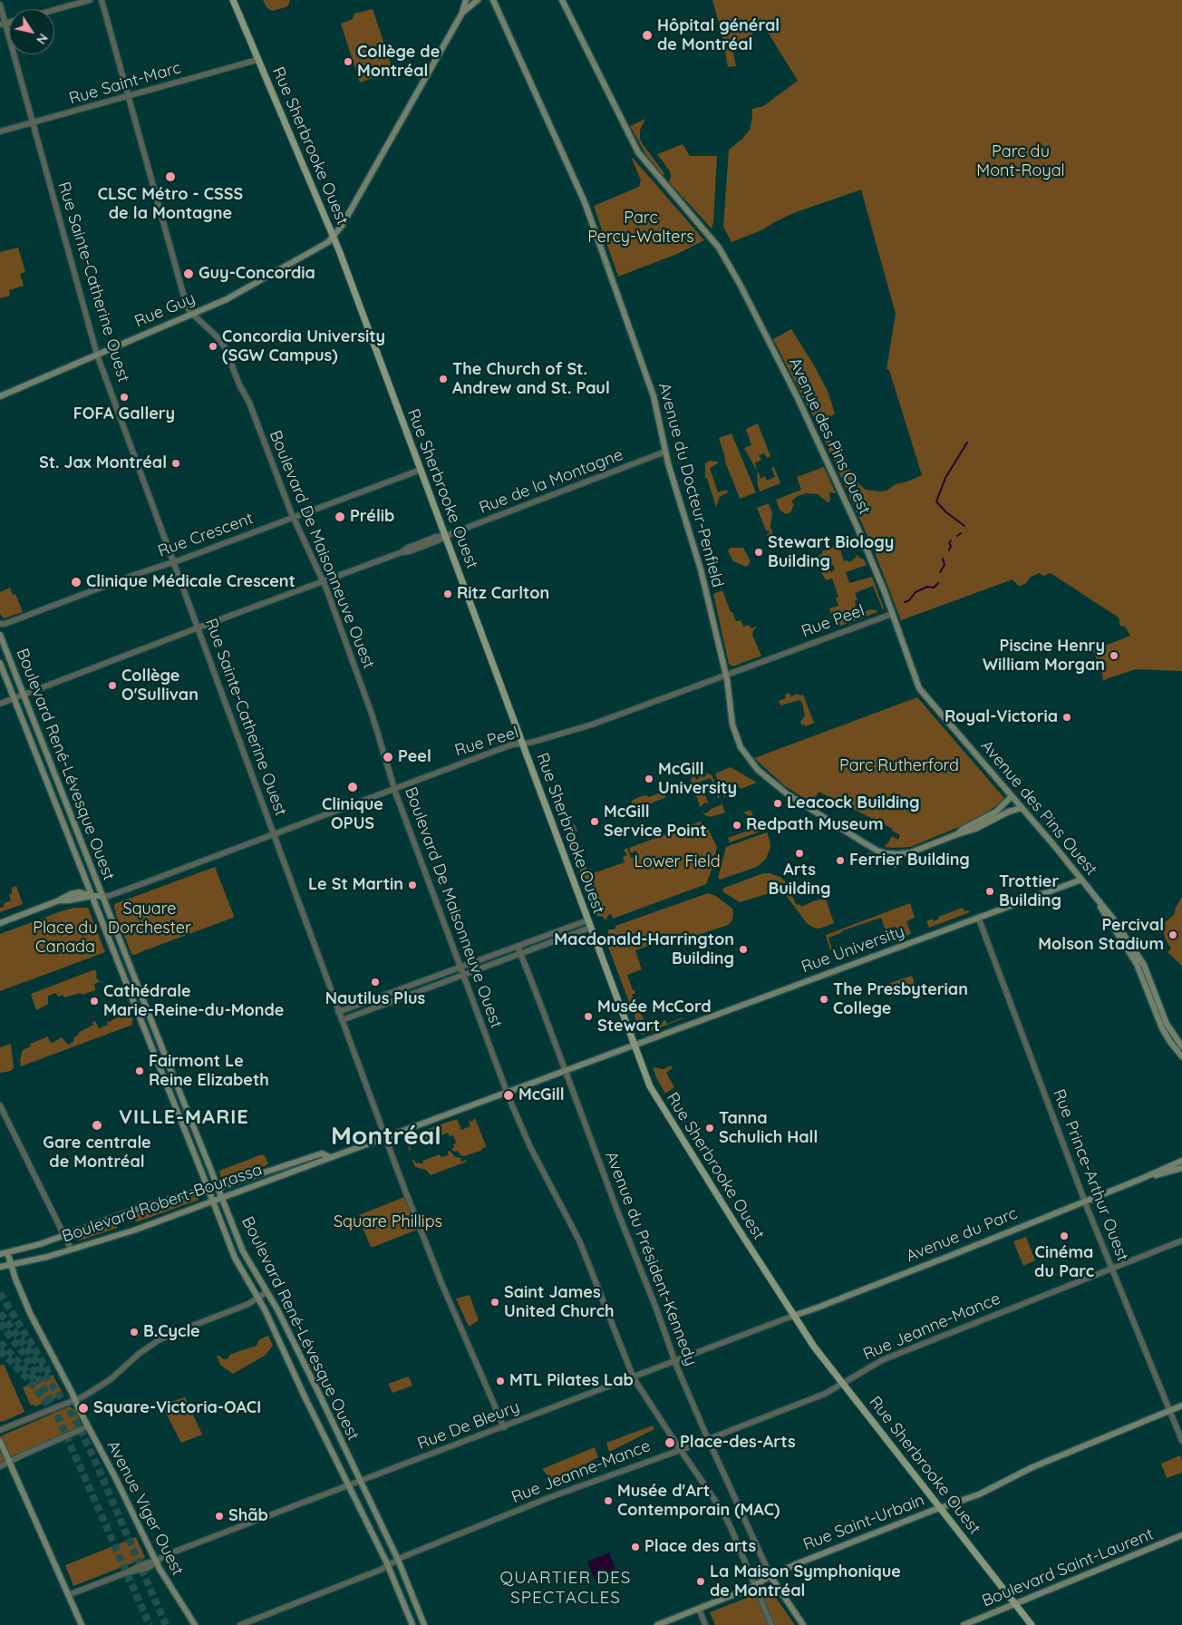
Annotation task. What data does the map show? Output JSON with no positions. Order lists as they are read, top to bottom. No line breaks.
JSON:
{"streets":{"main road":["Rue Sherbrooke Ouest","Rue Guy","Avenue des Pins Ouest","Avenue du Docteur-Penfield","Rue Peel","Boulevard René-Lévesque Ouest","Rue University","Boulevard Robert-Bourassa","Avenue du Parc","Avenue Viger Ouest","Rue Saint-Urbain","Boulevard Saint-Laurent"],"street":["Rue Saint-Marc","Rue Sainte-Catherine Ouest","Rue de la Montagne","Rue Crescent","Boulevard De Maisonneuve Ouest","Rue Prince-Arthur Ouest","Avenue du Président-Kennedy","Rue Jeanne-Mance","Rue De Bleury"]},"crossings":[["Rue Saint-Marc","Rue Sherbrooke Ouest"],["Rue Saint-Marc","Rue Sainte-Catherine Ouest"],["Rue Saint-Marc","Boulevard De Maisonneuve Ouest"],["Rue Sherbrooke Ouest","Rue Guy"],["Rue Sherbrooke Ouest","Rue de la Montagne"],["Rue Sherbrooke Ouest","Rue Crescent"],["Rue Sherbrooke Ouest","Rue Peel"],["Rue Sherbrooke Ouest","Rue University"],["Rue Sherbrooke Ouest","Boulevard Robert-Bourassa"],["Rue Sherbrooke Ouest","Avenue du Parc"],["Rue Sherbrooke Ouest","Rue Jeanne-Mance"],["Rue Sherbrooke Ouest","Rue De Bleury"],["Rue Sherbrooke Ouest","Rue Saint-Urbain"],["Rue Sherbrooke Ouest","Boulevard Saint-Laurent"],["Rue Sainte-Catherine Ouest","Rue Guy"],["Rue Sainte-Catherine Ouest","Rue de la Montagne"],["Rue Sainte-Catherine Ouest","Rue Crescent"],["Rue Sainte-Catherine Ouest","Rue Peel"],["Rue Sainte-Catherine Ouest","Boulevard Robert-Bourassa"],["Rue Sainte-Catherine Ouest","Rue De Bleury"],["Rue Guy","Boulevard De Maisonneuve Ouest"],["Avenue des Pins Ouest","Avenue du Docteur-Penfield"],["Avenue des Pins Ouest","Rue Peel"],["Avenue des Pins Ouest","Rue University"],["Rue de la Montagne","Avenue du Docteur-Penfield"],["Rue de la Montagne","Boulevard De Maisonneuve Ouest"],["Rue de la Montagne","Boulevard René-Lévesque Ouest"],["Avenue du Docteur-Penfield","Rue Peel"],["Rue Crescent","Boulevard De Maisonneuve Ouest"],["Boulevard De Maisonneuve Ouest","Rue Peel"],["Boulevard De Maisonneuve Ouest","Boulevard Robert-Bourassa"],["Boulevard De Maisonneuve Ouest","Rue Jeanne-Mance"],["Boulevard De Maisonneuve Ouest","Rue De Bleury"],["Boulevard De Maisonneuve Ouest","Rue Saint-Urbain"],["Rue Peel","Boulevard René-Lévesque Ouest"],["Boulevard René-Lévesque Ouest","Boulevard Robert-Bourassa"],["Boulevard René-Lévesque Ouest","Rue Jeanne-Mance"],["Boulevard René-Lévesque Ouest","Rue De Bleury"],["Rue University","Rue Prince-Arthur Ouest"],["Rue University","Boulevard Robert-Bourassa"],["Rue Prince-Arthur Ouest","Avenue du Parc"],["Rue Prince-Arthur Ouest","Rue Jeanne-Mance"],["Rue Prince-Arthur Ouest","Rue Saint-Urbain"],["Boulevard Robert-Bourassa","Avenue du Président-Kennedy"],["Boulevard Robert-Bourassa","Avenue Viger Ouest"],["Avenue du Parc","Rue De Bleury"],["Avenue du Président-Kennedy","Rue Jeanne-Mance"],["Avenue du Président-Kennedy","Rue De Bleury"],["Avenue du Président-Kennedy","Rue Saint-Urbain"],["Rue De Bleury","Avenue Viger Ouest"]],"districts":["VILLE-MARIE","Montréal","QUARTIER DES SPECTACLES"],"parks":["Parc du Mont-Royal","Parc Percy-Walters","Parc Rutherford","Lower Field","Square Dorchester","Place du Canada","Square Phillips"],"places":["Hôpital général de Montréal","Collège de Montréal","CLSC Métro - CSSS de la Montagne","Guy-Concordia","Concordia University (SGW Campus)","The Church of St. Andrew and St. Paul","FOFA Gallery","St. Jax Montréal","Prélib","Stewart Biology Building","Clinique Médicale Crescent","Ritz Carlton","Piscine Henry William Morgan","Collège O'Sullivan","Royal-Victoria","Peel","McGill University","Clinique OPUS","Leacock Building","McGill Service Point","Redpath Museum","Arts Building","Ferrier Building","Le St Martin","Trottier Building","Percival Molson Stadium","Macdonald-Harrington Building","Nautilus Plus","The Presbyterian College","Cathédrale Marie-Reine-du-Monde","Musée McCord Stewart","Fairmont Le Reine Elizabeth","McGill","Gare centrale de Montréal","Tanna Schulich Hall","Cinéma du Parc","Saint James United Church","B.Cycle","MTL Pilates Lab","Square-Victoria-OACI","Place-des-Arts","Musée d'Art Contemporain (MAC)","Shãb","Place des arts","La Maison Symphonique de Montréal"],"north":"bottom right"}
